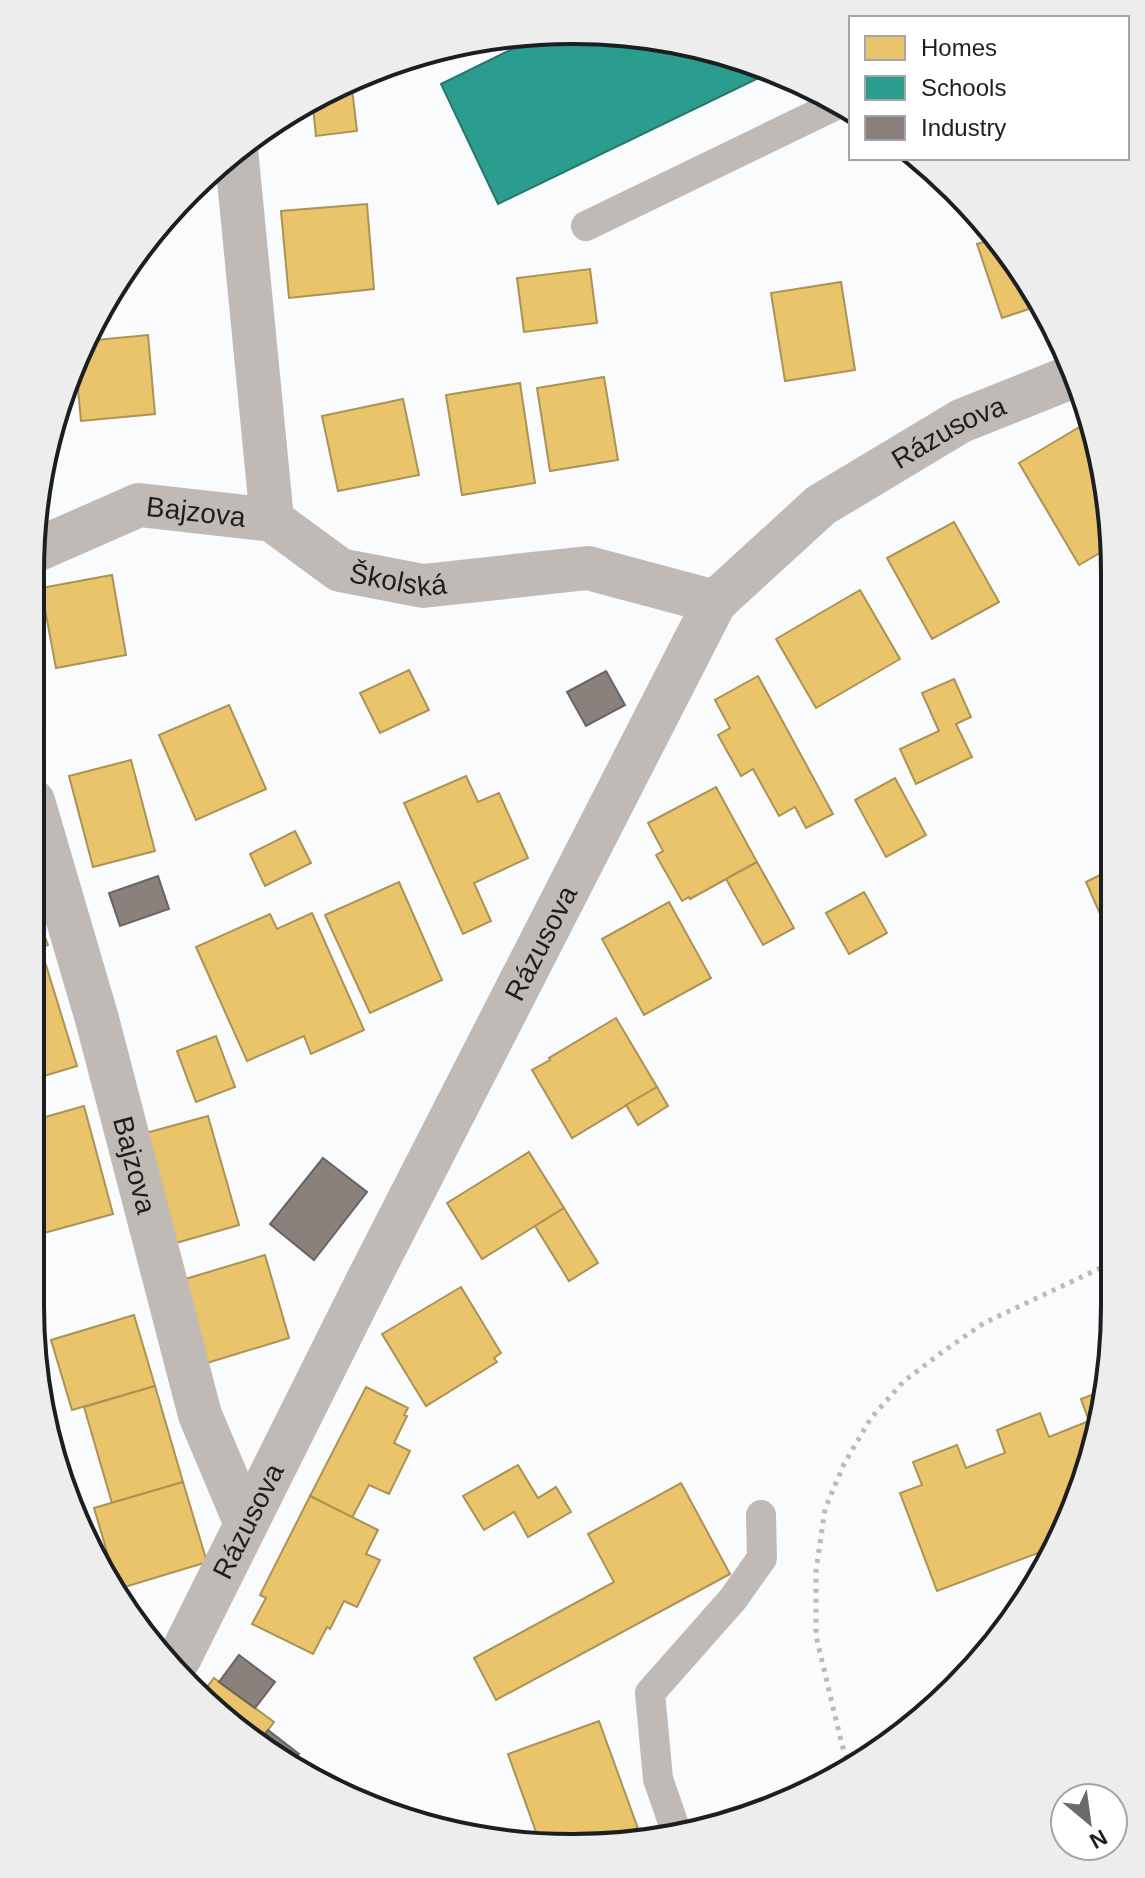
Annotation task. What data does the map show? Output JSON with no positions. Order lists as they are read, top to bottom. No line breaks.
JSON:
{"streets":{"street":["Rázusova","Bajzova","Školská"]},"crossings":[["Rázusova","Bajzova"],["Rázusova","Školská"],["Bajzova","Školská"]],"legend":["Homes","Schools","Industry"],"north":"bottom right"}
